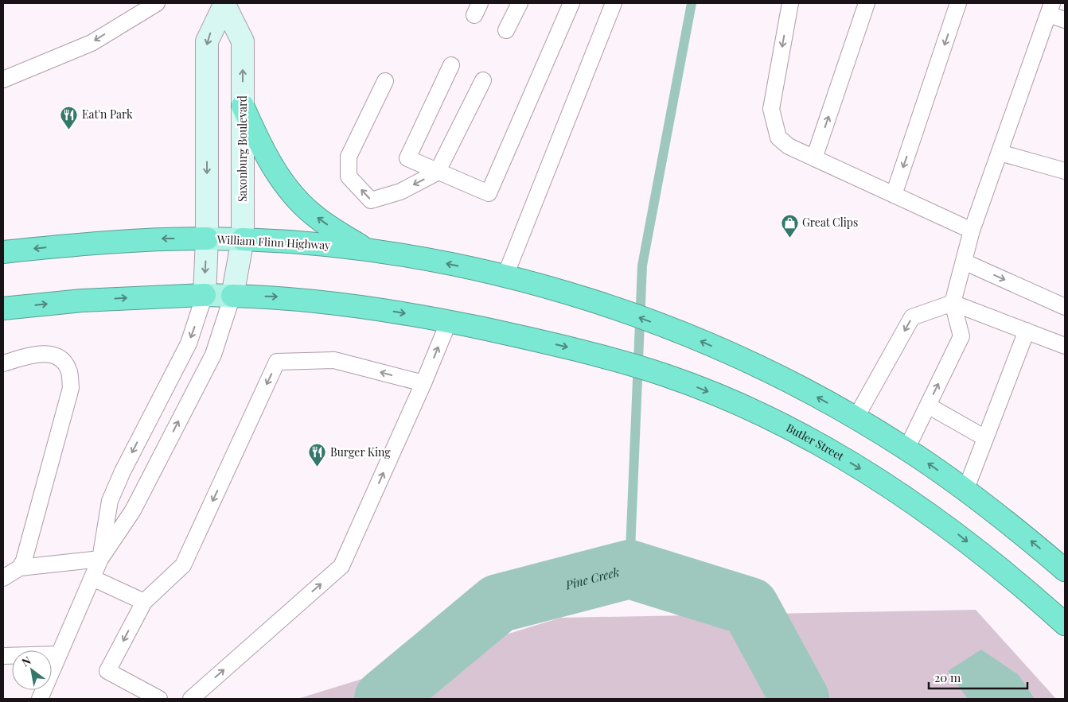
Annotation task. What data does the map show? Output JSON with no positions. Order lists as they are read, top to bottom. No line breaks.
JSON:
{"streets":{"highway":["William Flinn Highway","Butler Street"],"main road":["Saxonburg Boulevard"]},"crossings":[["Saxonburg Boulevard","William Flinn Highway"]],"water":["Pine Creek"],"places":{"restaurant":["Eat'n Park","Burger King"],"shop":["Great Clips"]},"scale_bar":"20 m","north":"top left"}
